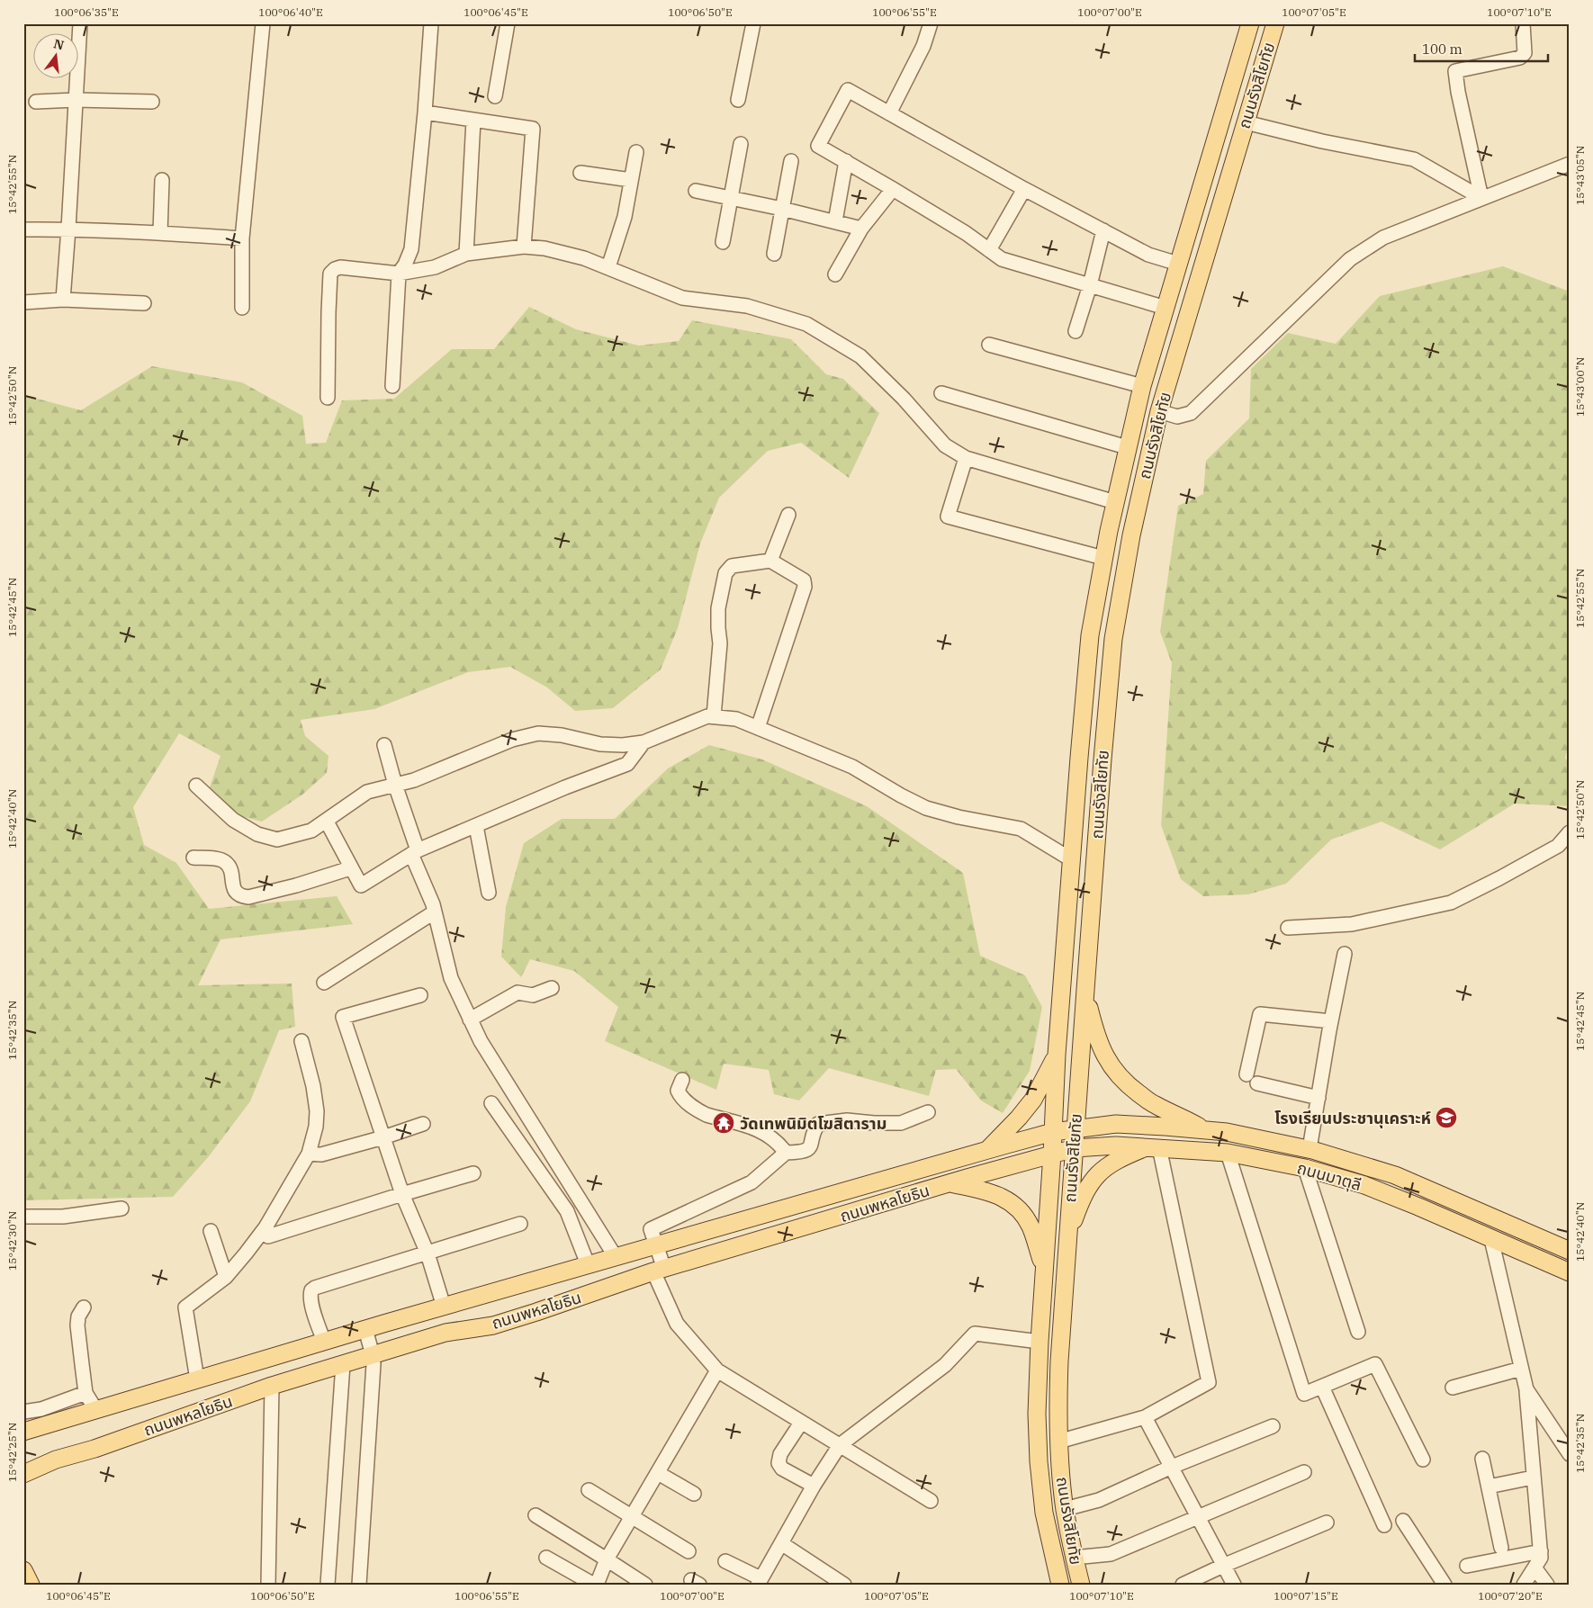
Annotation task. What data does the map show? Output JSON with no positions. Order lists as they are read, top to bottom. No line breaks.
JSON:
{"streets":{"main road":["ถนนรังสิโยทัย","ถนนมาตุลี","ถนนพหลโยธิน"]},"crossings":[["ถนนรังสิโยทัย","ถนนมาตุลี"],["ถนนรังสิโยทัย","ถนนพหลโยธิน"],["ถนนมาตุลี","ถนนพหลโยธิน"]],"places":{"school or university":["โรงเรียนประชานุเคราะห์"],"temple":["วัดเทพนิมิตโฆสิตาราม"]},"scale_bar":"100 m","north":"top","coordinates":["100°06'35\"E","100°06'40\"E","100°06'45\"E","100°06'50\"E","100°06'55\"E","100°07'00\"E","100°07'05\"E","100°07'10\"E","15°43'05\"N","15°42'55\"N","15°43'00\"N","15°42'50\"N","15°42'45\"N","15°42'40\"N","15°42'35\"N","15°42'30\"N","15°42'25\"N","100°07'15\"E","100°07'20\"E"]}
